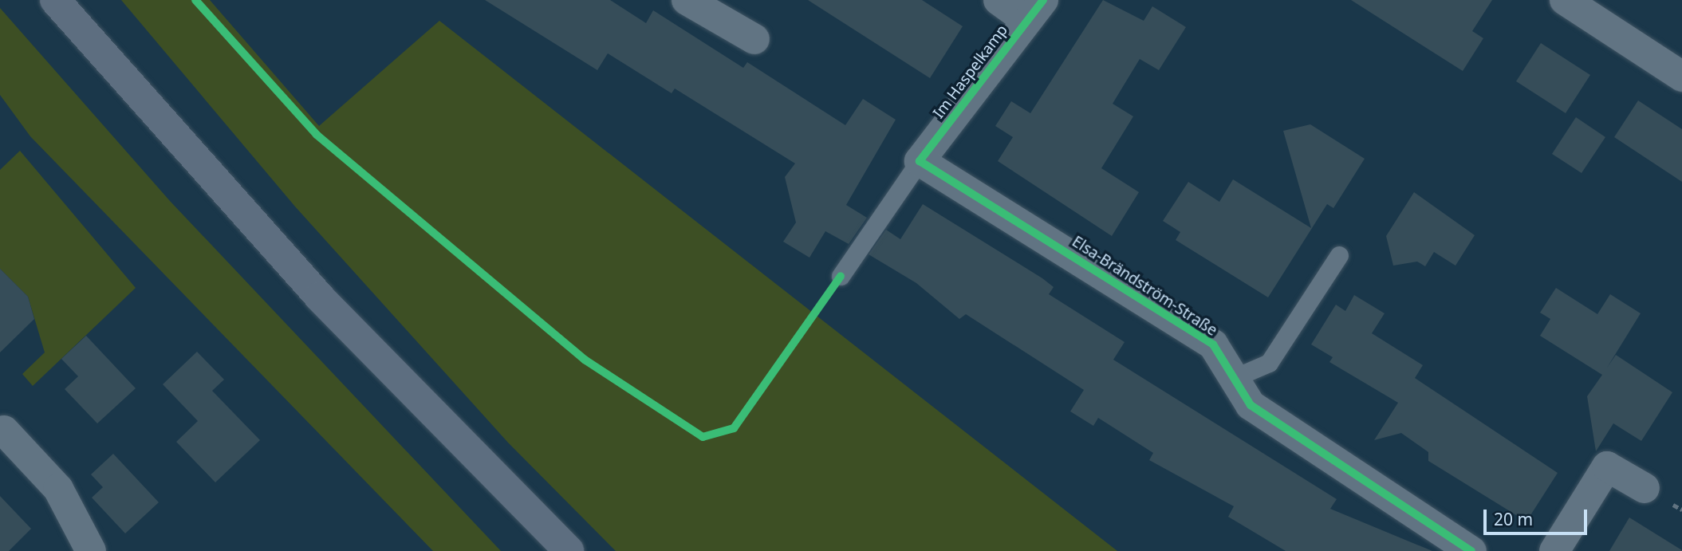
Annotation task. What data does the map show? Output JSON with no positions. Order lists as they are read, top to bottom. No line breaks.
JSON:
{"streets":{"street":["Im Haspelkamp","Elsa-Brändström-Straße"]},"crossings":[["Im Haspelkamp","Elsa-Brändström-Straße"]],"scale_bar":"20 m"}
